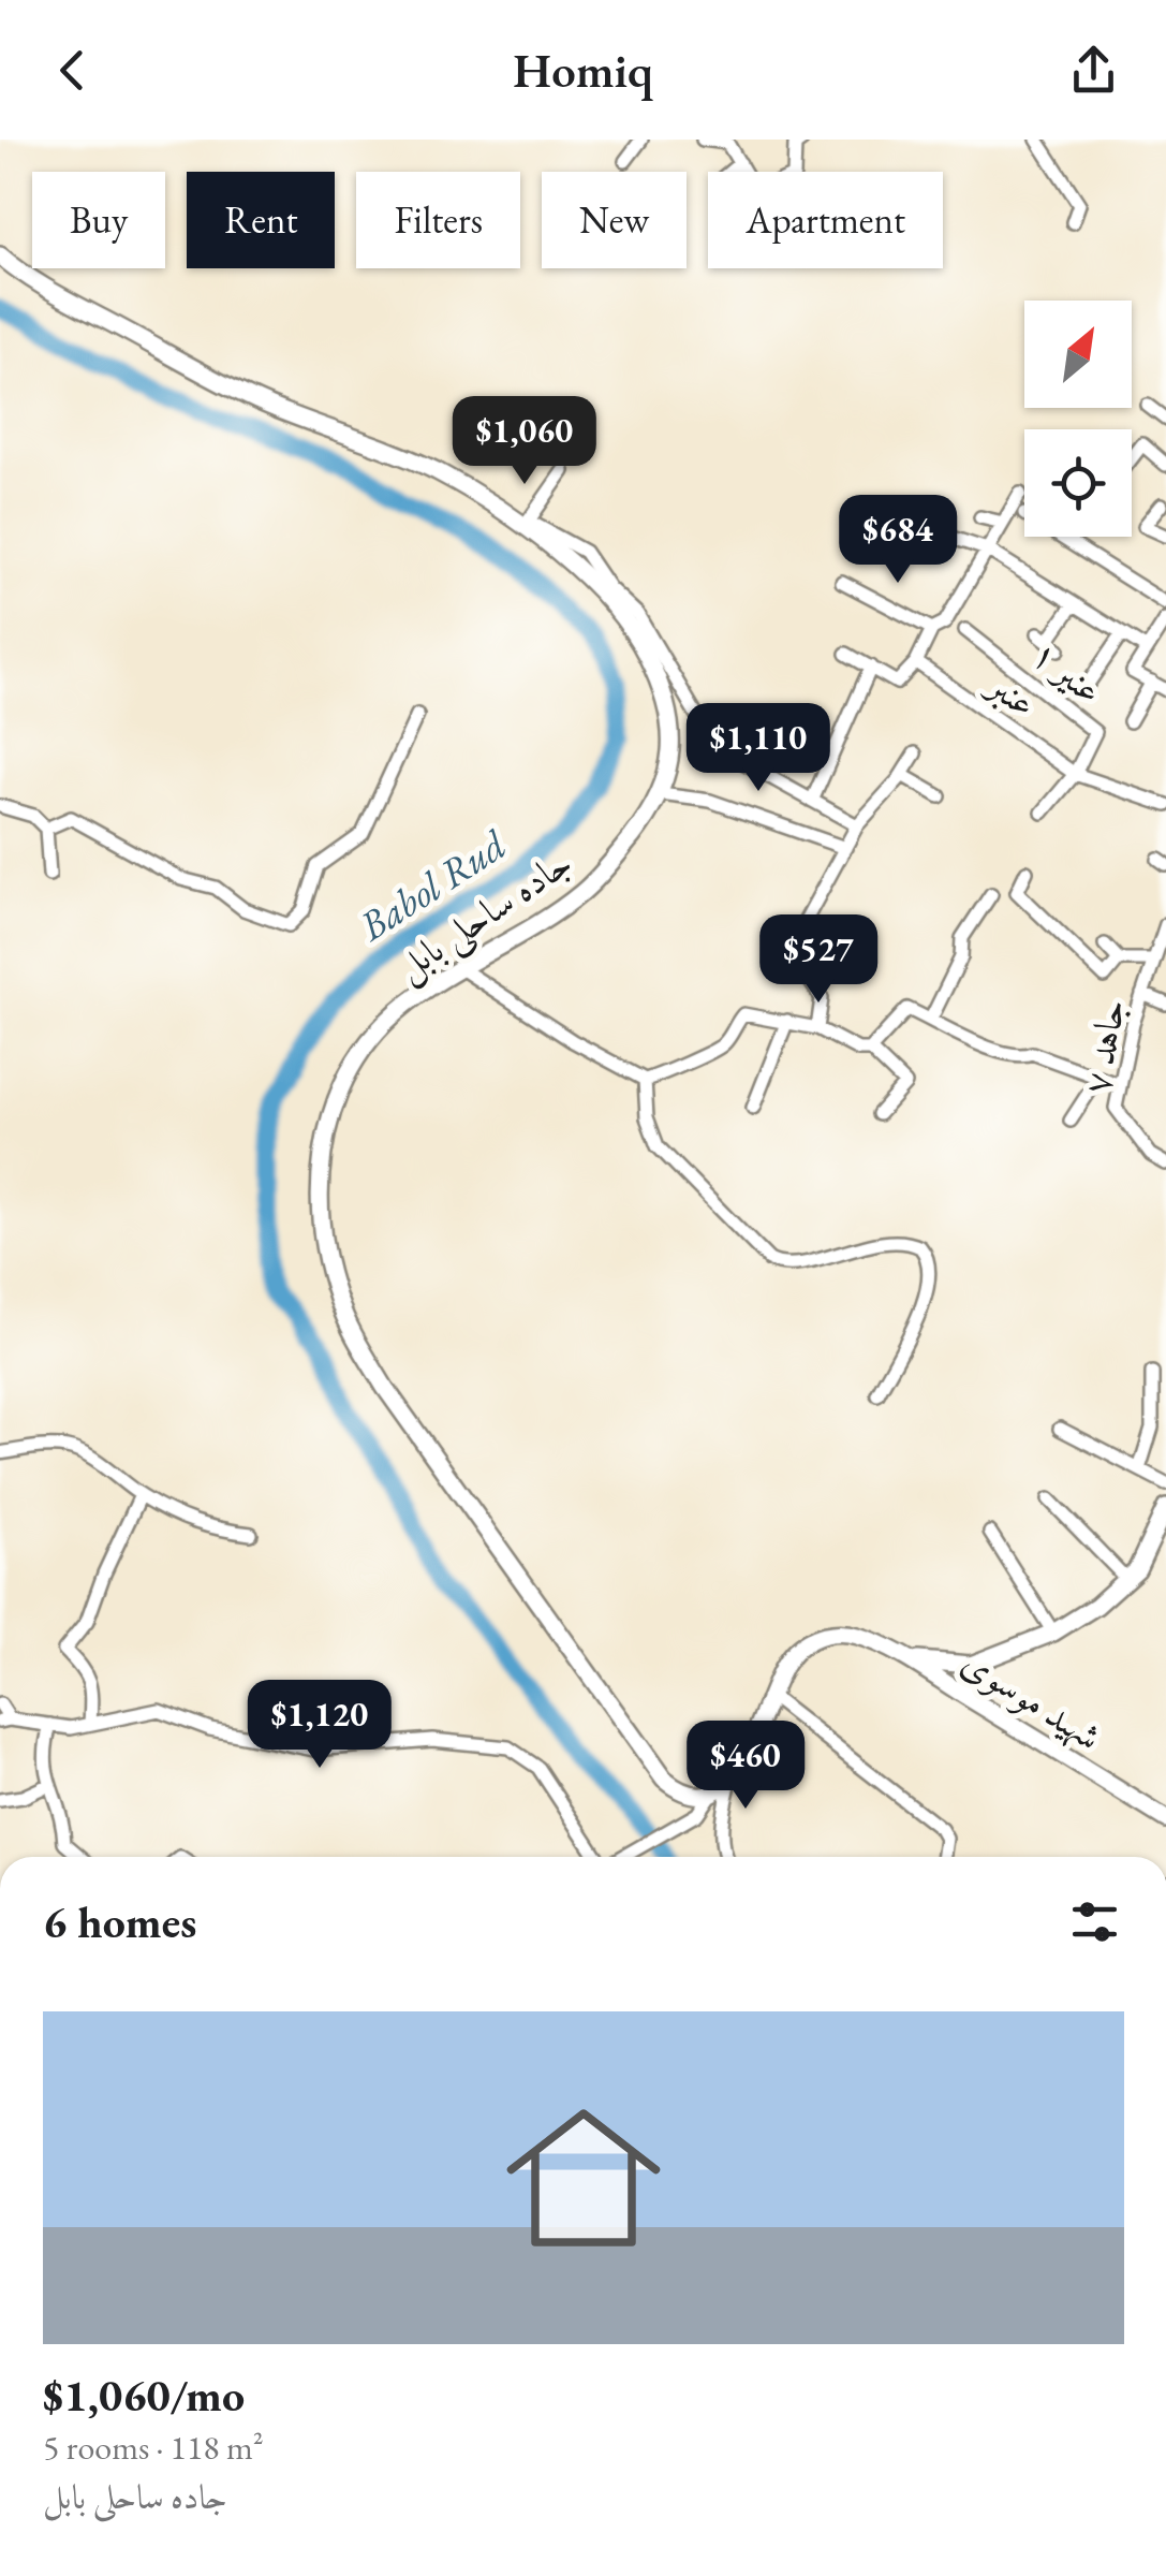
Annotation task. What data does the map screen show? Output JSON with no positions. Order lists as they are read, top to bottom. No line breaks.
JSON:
{"streets":{"main road":["جاده ساحلی بابل","شهید موسوی"],"street":["عنیر ۱","عنبر","جاهد ۷"]},"crossings":[["عنیر ۱","عنبر"]],"water":["Babol Rud"],"north":"top right","page":{"header":"Homiq","chip":["Buy","Rent","Filters","New","Apartment"],"price":["$1,060","$684","$1,110","$527","$1,120","$460"],"heading":"6 homes","list":[{"name":"$1,060/mo","note":"5 rooms · 118 m² · جاده ساحلی بابل"}]}}
